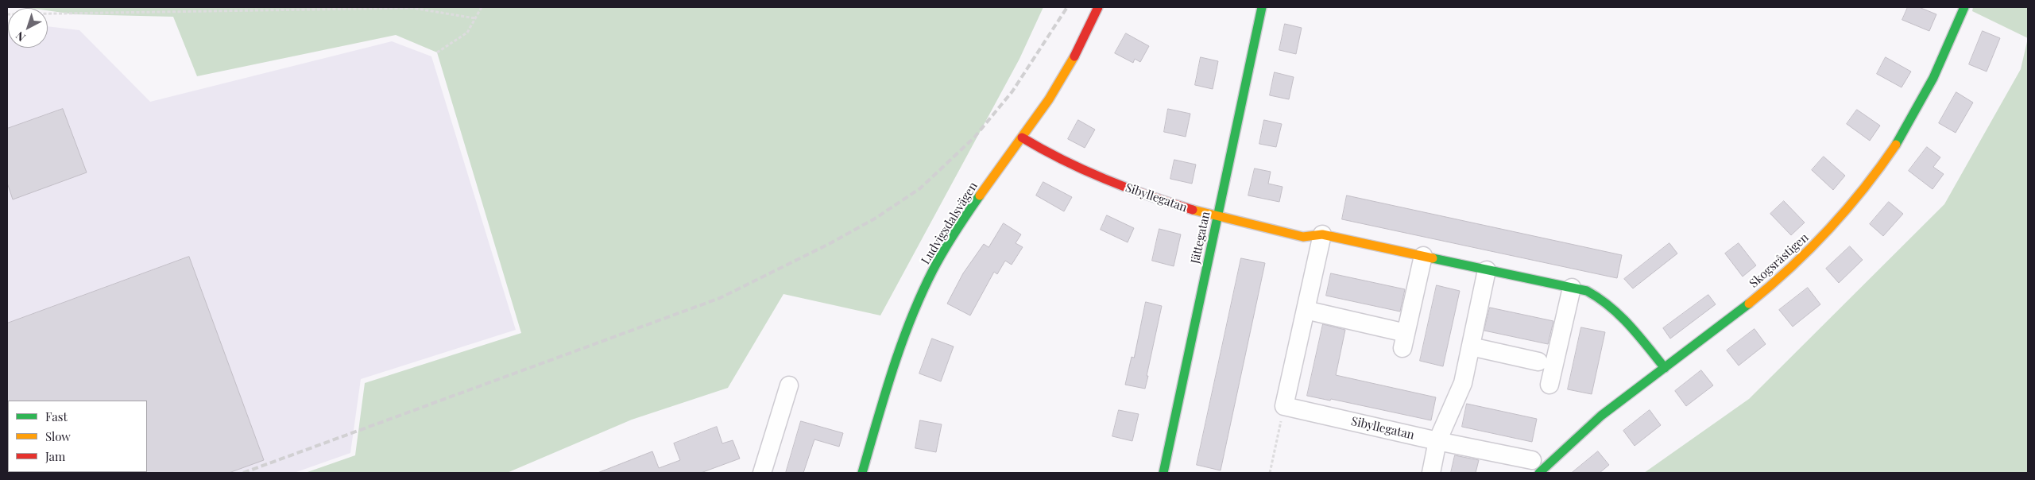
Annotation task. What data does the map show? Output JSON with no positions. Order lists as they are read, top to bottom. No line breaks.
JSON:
{"streets":{"street":["Sibyllegatan","Ludvigsdalsvägen","Jättegatan","Skogsråstigen"]},"crossings":[["Sibyllegatan","Ludvigsdalsvägen"],["Sibyllegatan","Jättegatan"],["Sibyllegatan","Skogsråstigen"]],"legend":["Fast","Slow","Jam"],"north":"bottom left"}
